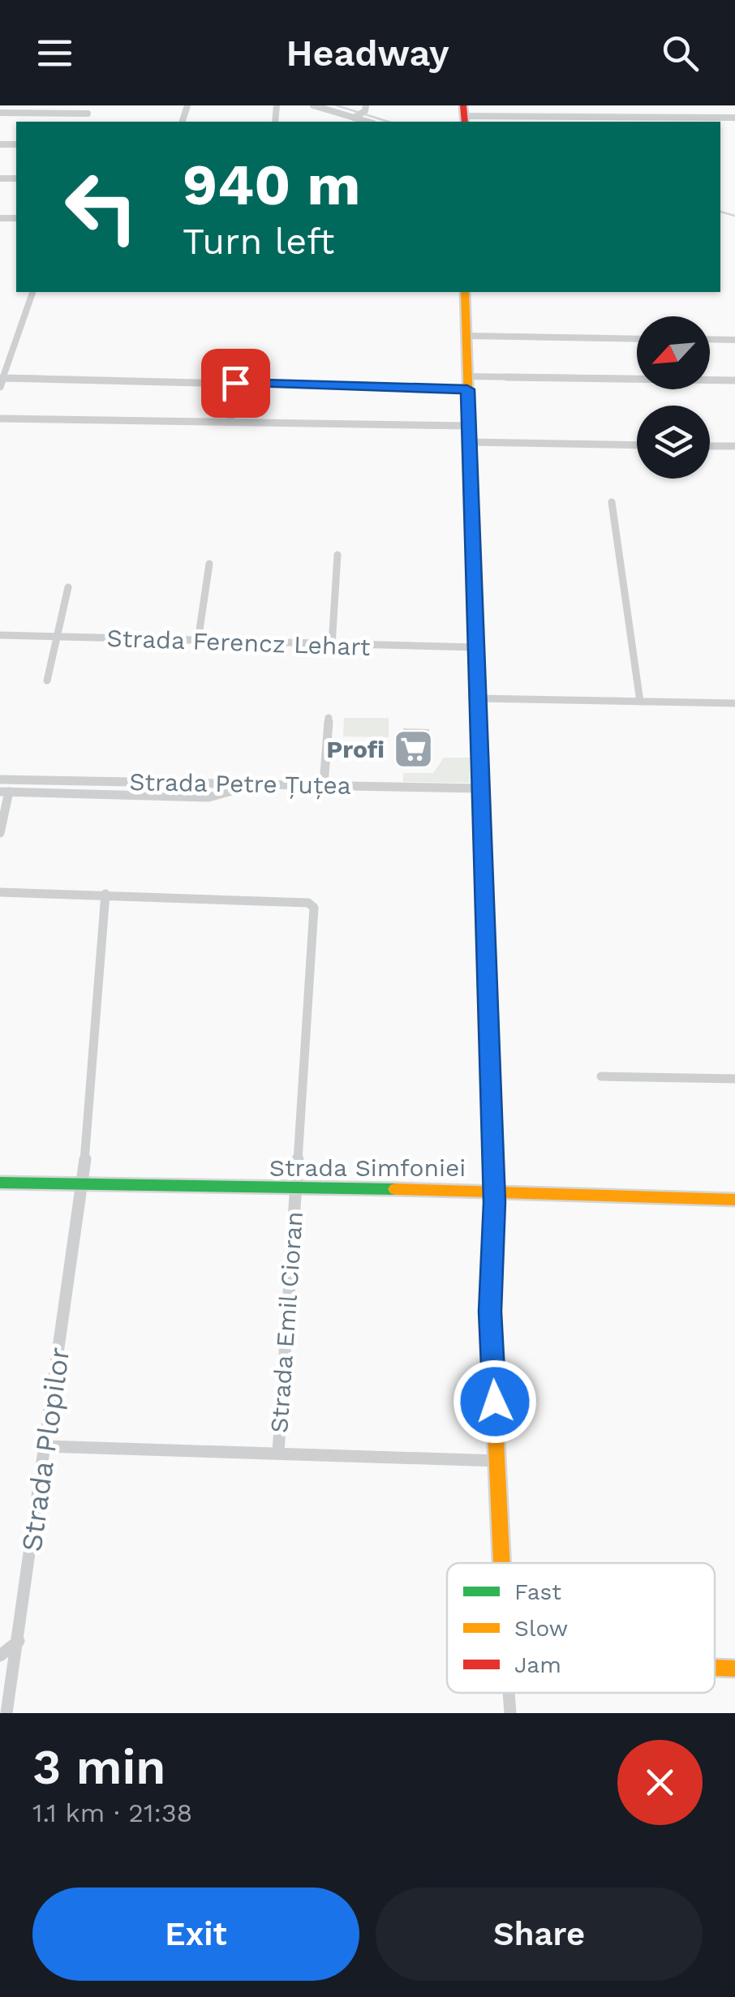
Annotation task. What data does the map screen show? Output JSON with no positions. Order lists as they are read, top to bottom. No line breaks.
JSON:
{"streets":{"street":["Strada Ferencz Lehart","Strada Petre Țuțea","Strada Simfoniei","Strada Emil Cioran","Strada Plopilor"]},"crossings":[["Strada Simfoniei","Strada Emil Cioran"],["Strada Simfoniei","Strada Plopilor"],["Strada Emil Cioran","Strada Plopilor"]],"places":{"supermarket":["Profi"]},"legend":["Fast","Slow","Jam"],"north":"bottom left","page":{"header":"Headway","turn":["940 m","Turn left"],"heading":["3 min","1.1 km · 21:38"],"buttons":["Exit","Share"]}}
